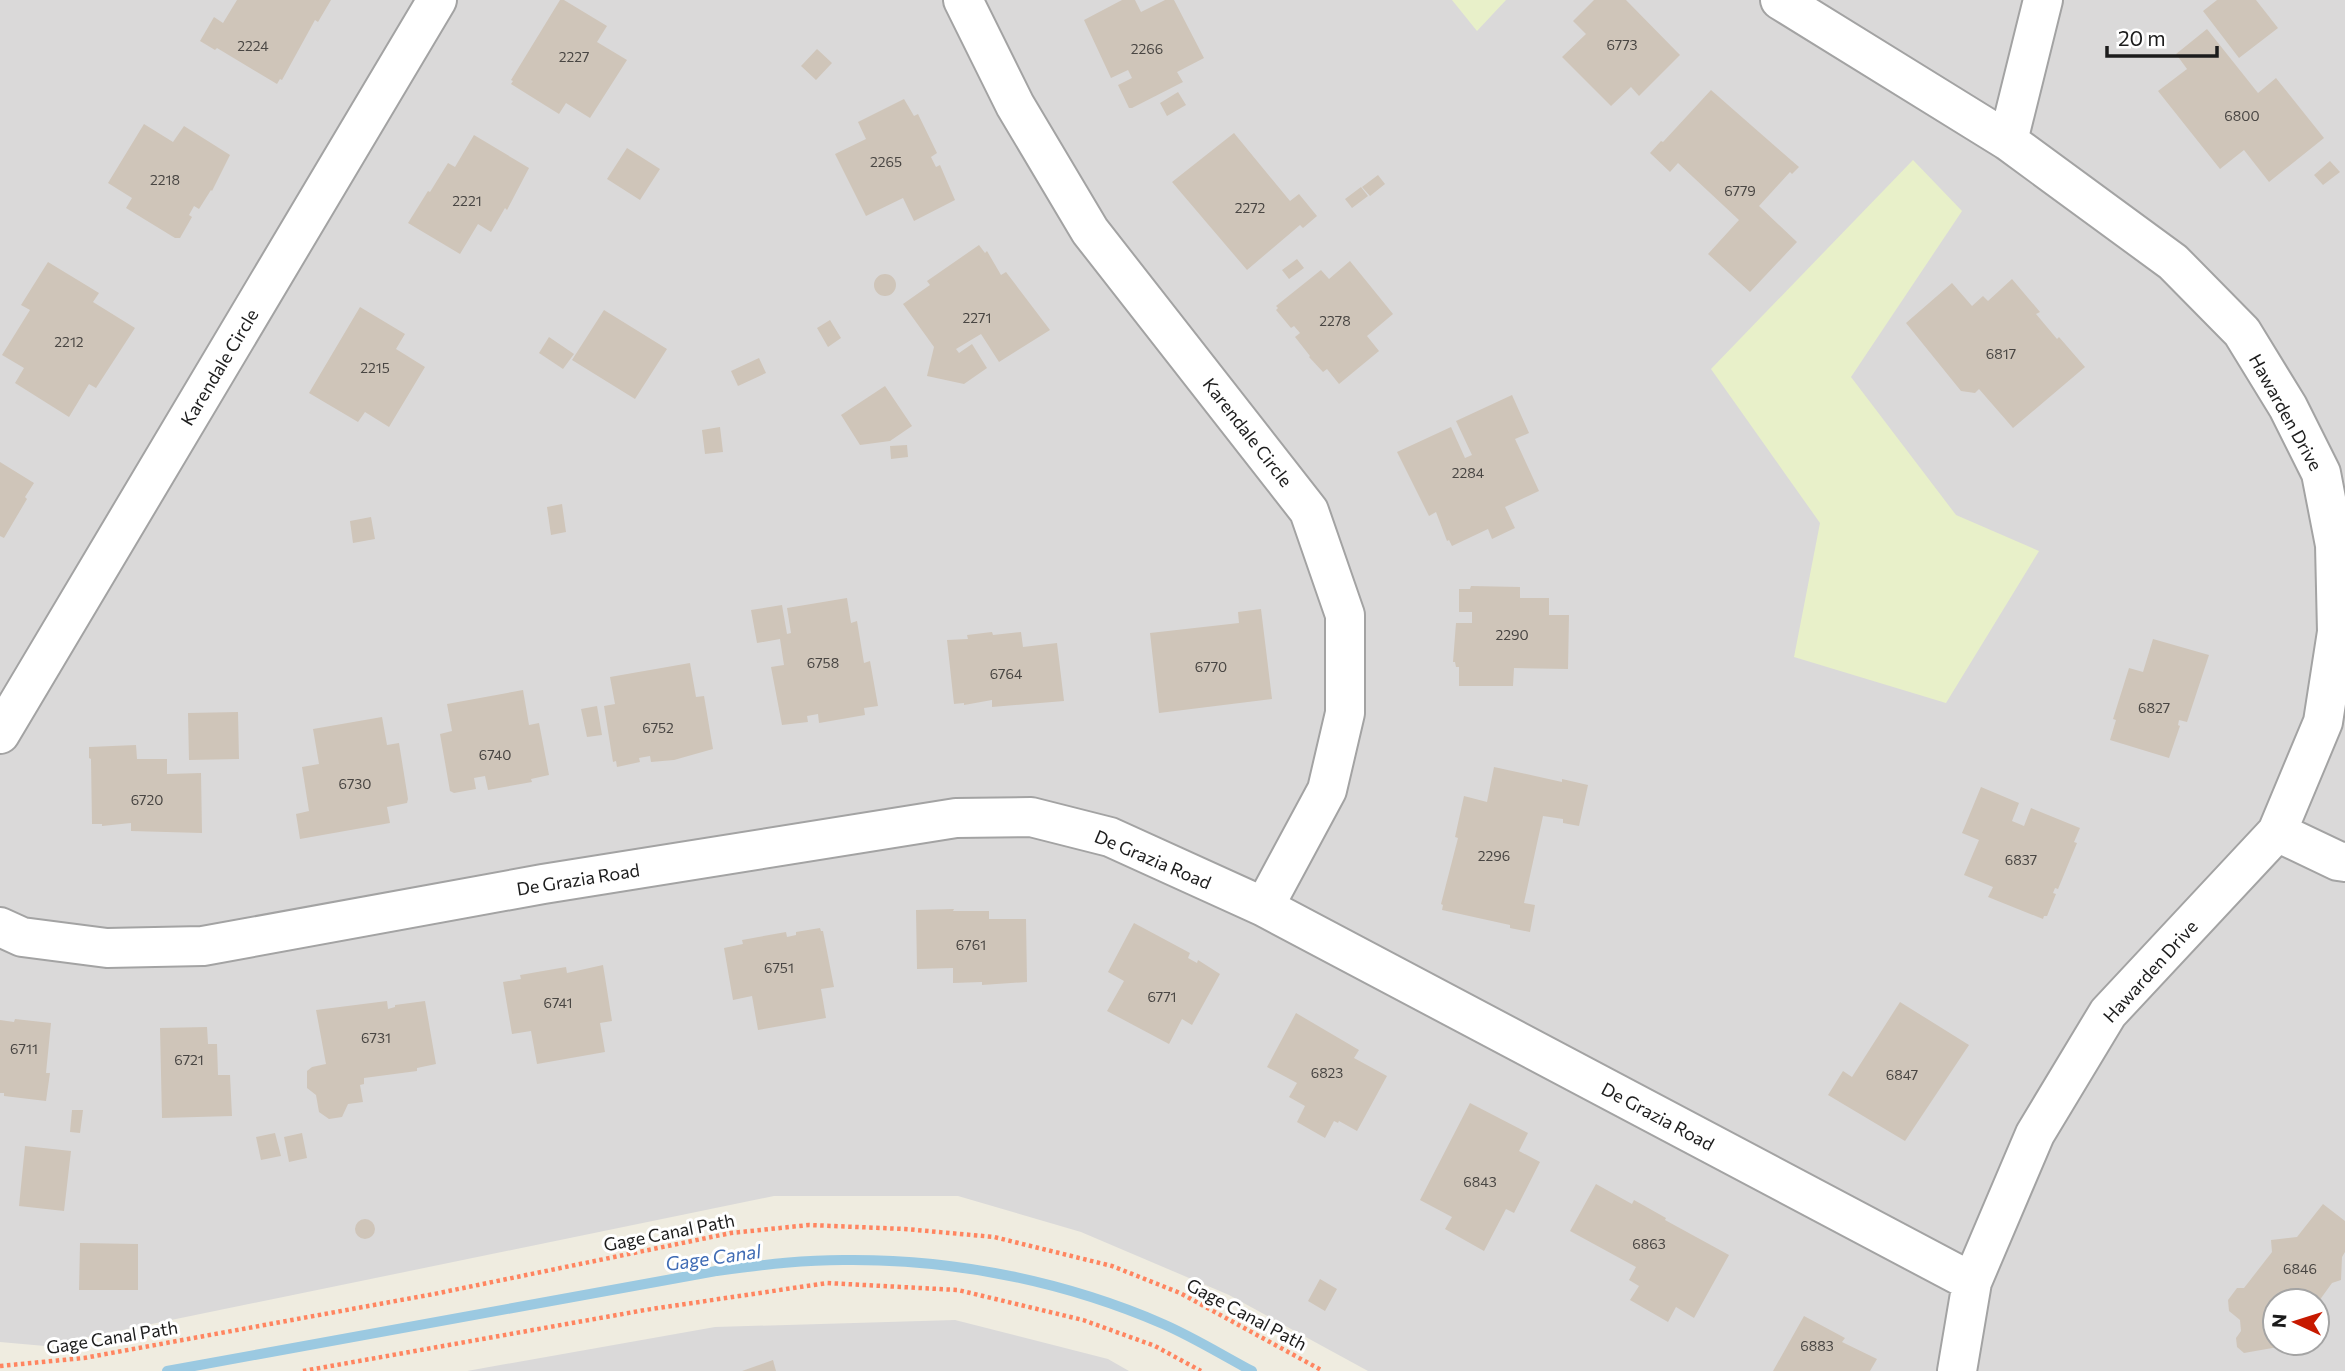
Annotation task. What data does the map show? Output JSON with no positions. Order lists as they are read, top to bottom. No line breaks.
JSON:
{"streets":{"street":["Karendale Circle","Hawarden Drive","De Grazia Road"],"path":["Gage Canal Path"]},"crossings":[["Karendale Circle","De Grazia Road"],["Hawarden Drive","De Grazia Road"]],"water":["Gage Canal"],"house_numbers":["6773","2224","2266","2227","6800","2265","2218","6779","2221","2272","2271","2278","2212","6817","2215","2284","2290","6758","6770","6764","6827","6752","6740","6730","6720","2296","6837","6761","6751","6771","6741","6731","6711","6721","6823","6847","6843","6863","6846","6883"],"scale_bar":"20 m","north":"left"}
